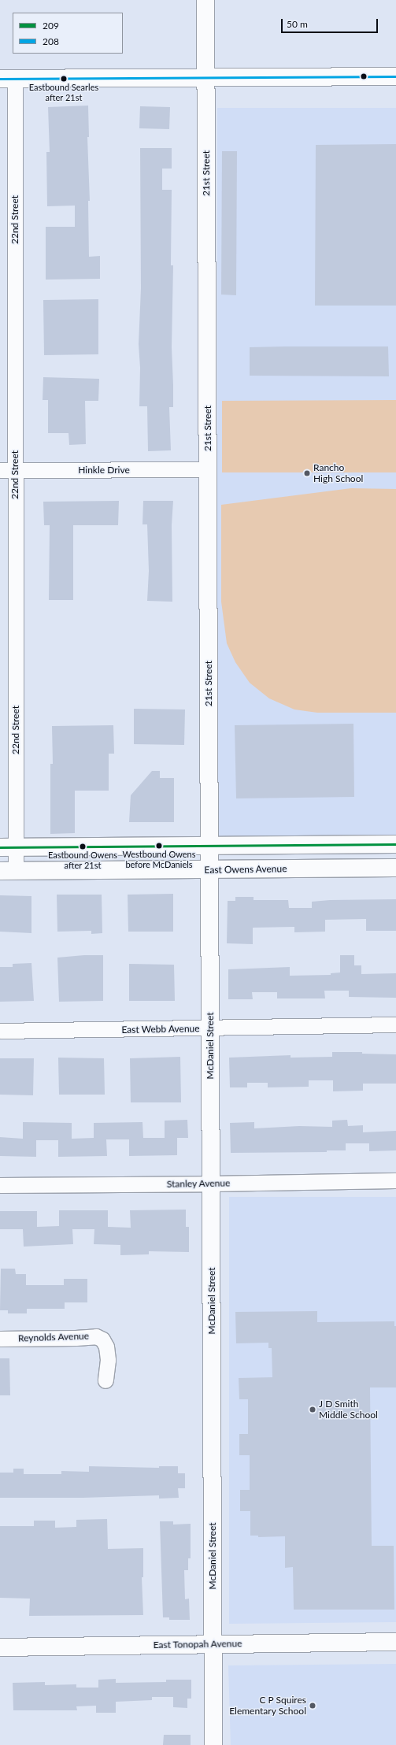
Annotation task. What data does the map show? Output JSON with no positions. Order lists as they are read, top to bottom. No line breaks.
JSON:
{"streets":{"street":["21st Street","22nd Street","Hinkle Drive","East Owens Avenue","East Webb Avenue","McDaniel Street","Stanley Avenue","Reynolds Avenue","East Tonopah Avenue"]},"crossings":[["21st Street","Hinkle Drive"],["21st Street","East Owens Avenue"],["21st Street","McDaniel Street"],["22nd Street","Hinkle Drive"],["22nd Street","East Owens Avenue"],["East Owens Avenue","McDaniel Street"],["East Webb Avenue","McDaniel Street"],["McDaniel Street","Stanley Avenue"],["McDaniel Street","East Tonopah Avenue"]],"places":["Eastbound Searles after 21st","Rancho High School","Westbound Owens before McDaniels","Eastbound Owens after 21st","J D Smith Middle School","C P Squires Elementary School"],"lines":["transit line 208","transit line 209"],"legend":["209","208"],"scale_bar":"50 m"}
